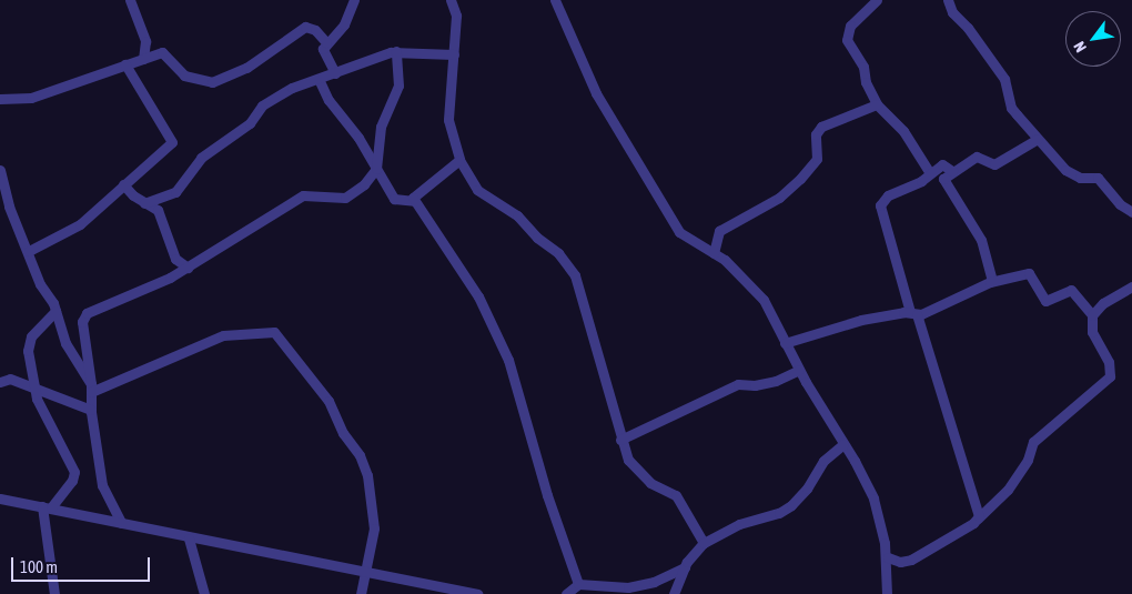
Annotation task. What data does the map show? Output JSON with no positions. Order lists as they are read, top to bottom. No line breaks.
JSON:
{"scale_bar":"100 m","north":"bottom left"}
